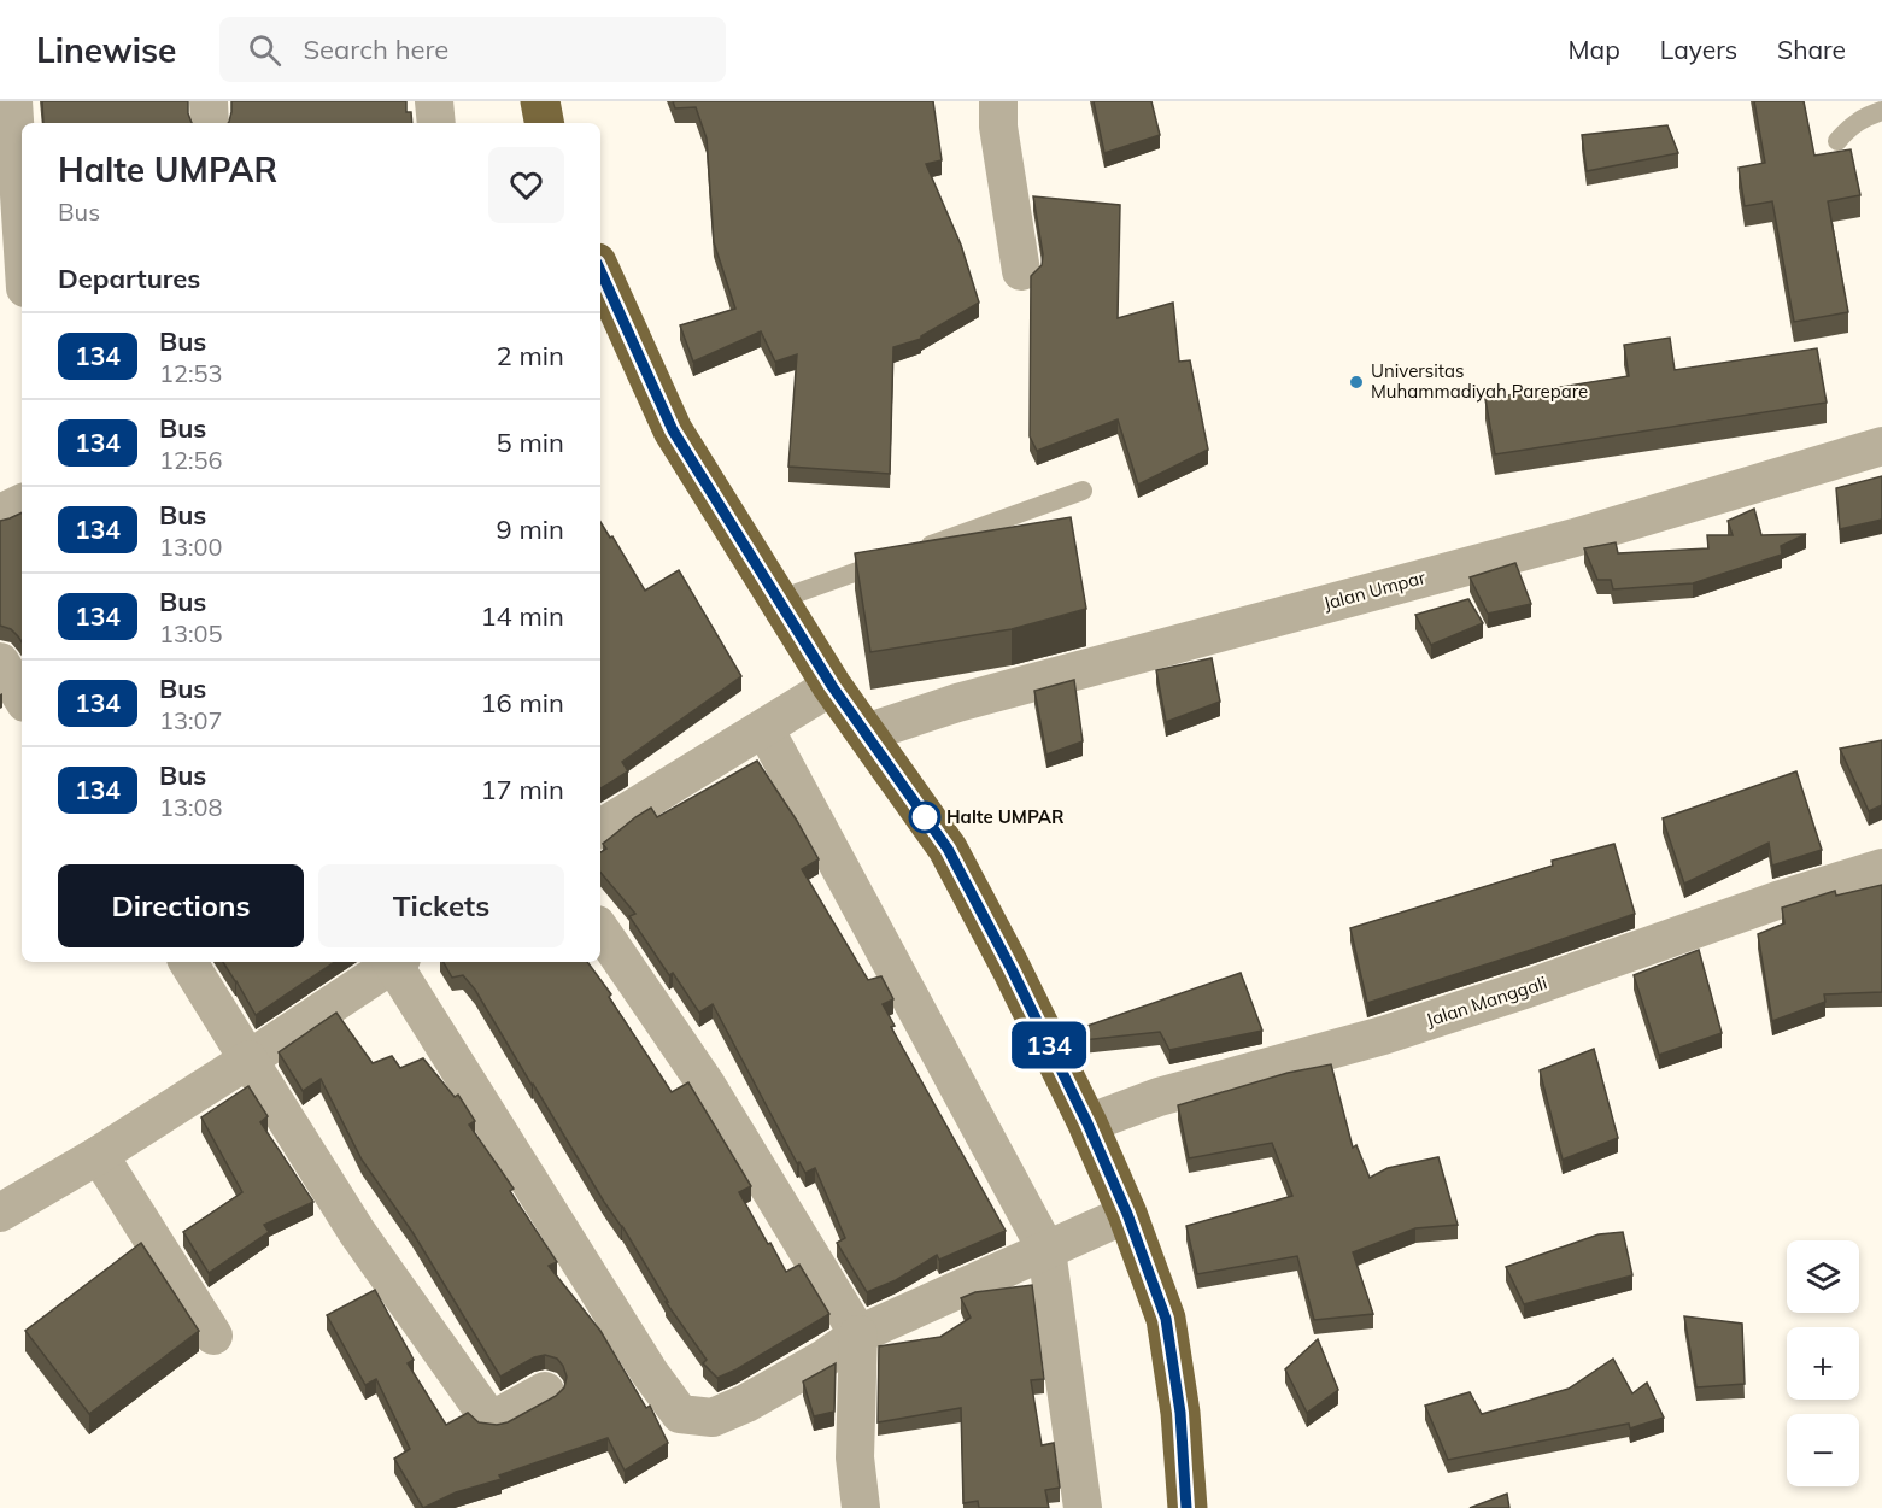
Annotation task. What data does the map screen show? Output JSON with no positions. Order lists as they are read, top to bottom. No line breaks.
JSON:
{"streets":{"street":["Jalan Umpar","Jalan Manggali"]},"places":["Universitas Muhammadiyah Parepare","Halte UMPAR"],"lines":["bus line 134"],"page":{"header":"Linewise","search":"Search here","nav":["Map","Layers","Share"],"on_map":"134","heading":[["Halte UMPAR","Bus"],"Departures"],"list":[{"mark":"134","name":"Bus","note":"12:53","value":"2 min"},{"mark":"134","name":"Bus","note":"12:56","value":"5 min"},{"mark":"134","name":"Bus","note":"13:00","value":"9 min"},{"mark":"134","name":"Bus","note":"13:05","value":"14 min"},{"mark":"134","name":"Bus","note":"13:07","value":"16 min"},{"mark":"134","name":"Bus","note":"13:08","value":"17 min"}],"buttons":["Directions","Tickets"],"map_buttons":["+","−"]}}
